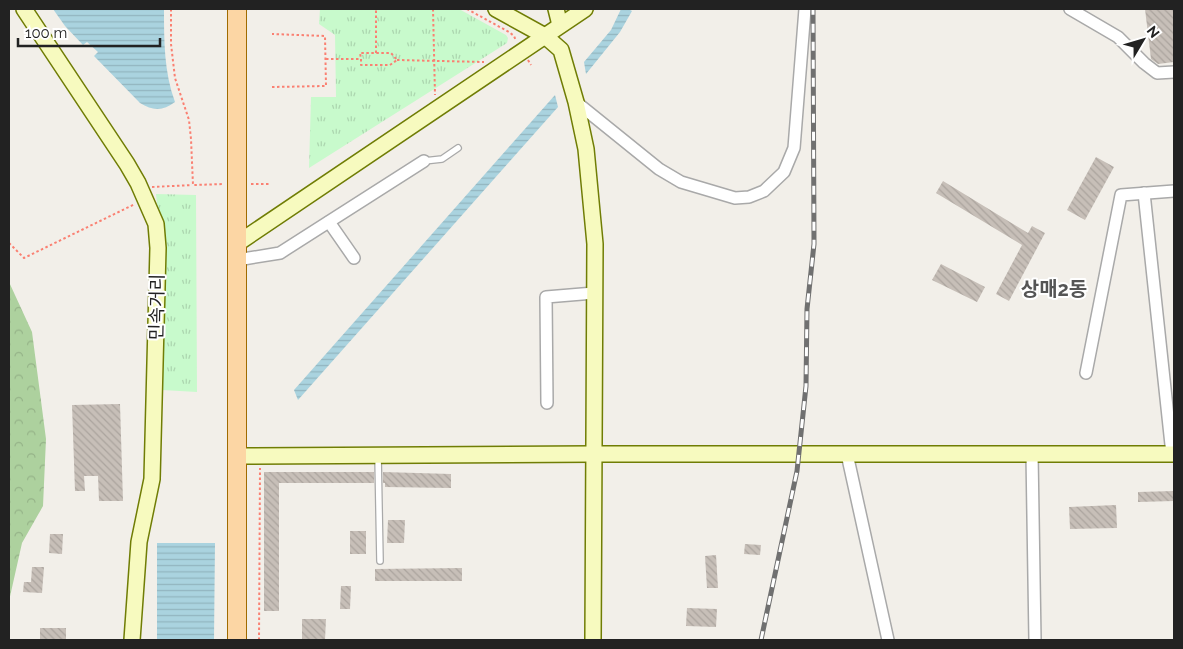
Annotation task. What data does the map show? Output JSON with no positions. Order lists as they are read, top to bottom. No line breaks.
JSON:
{"streets":{"street":["민속거리"]},"districts":["상매2동"],"scale_bar":"100 m","north":"top right"}
